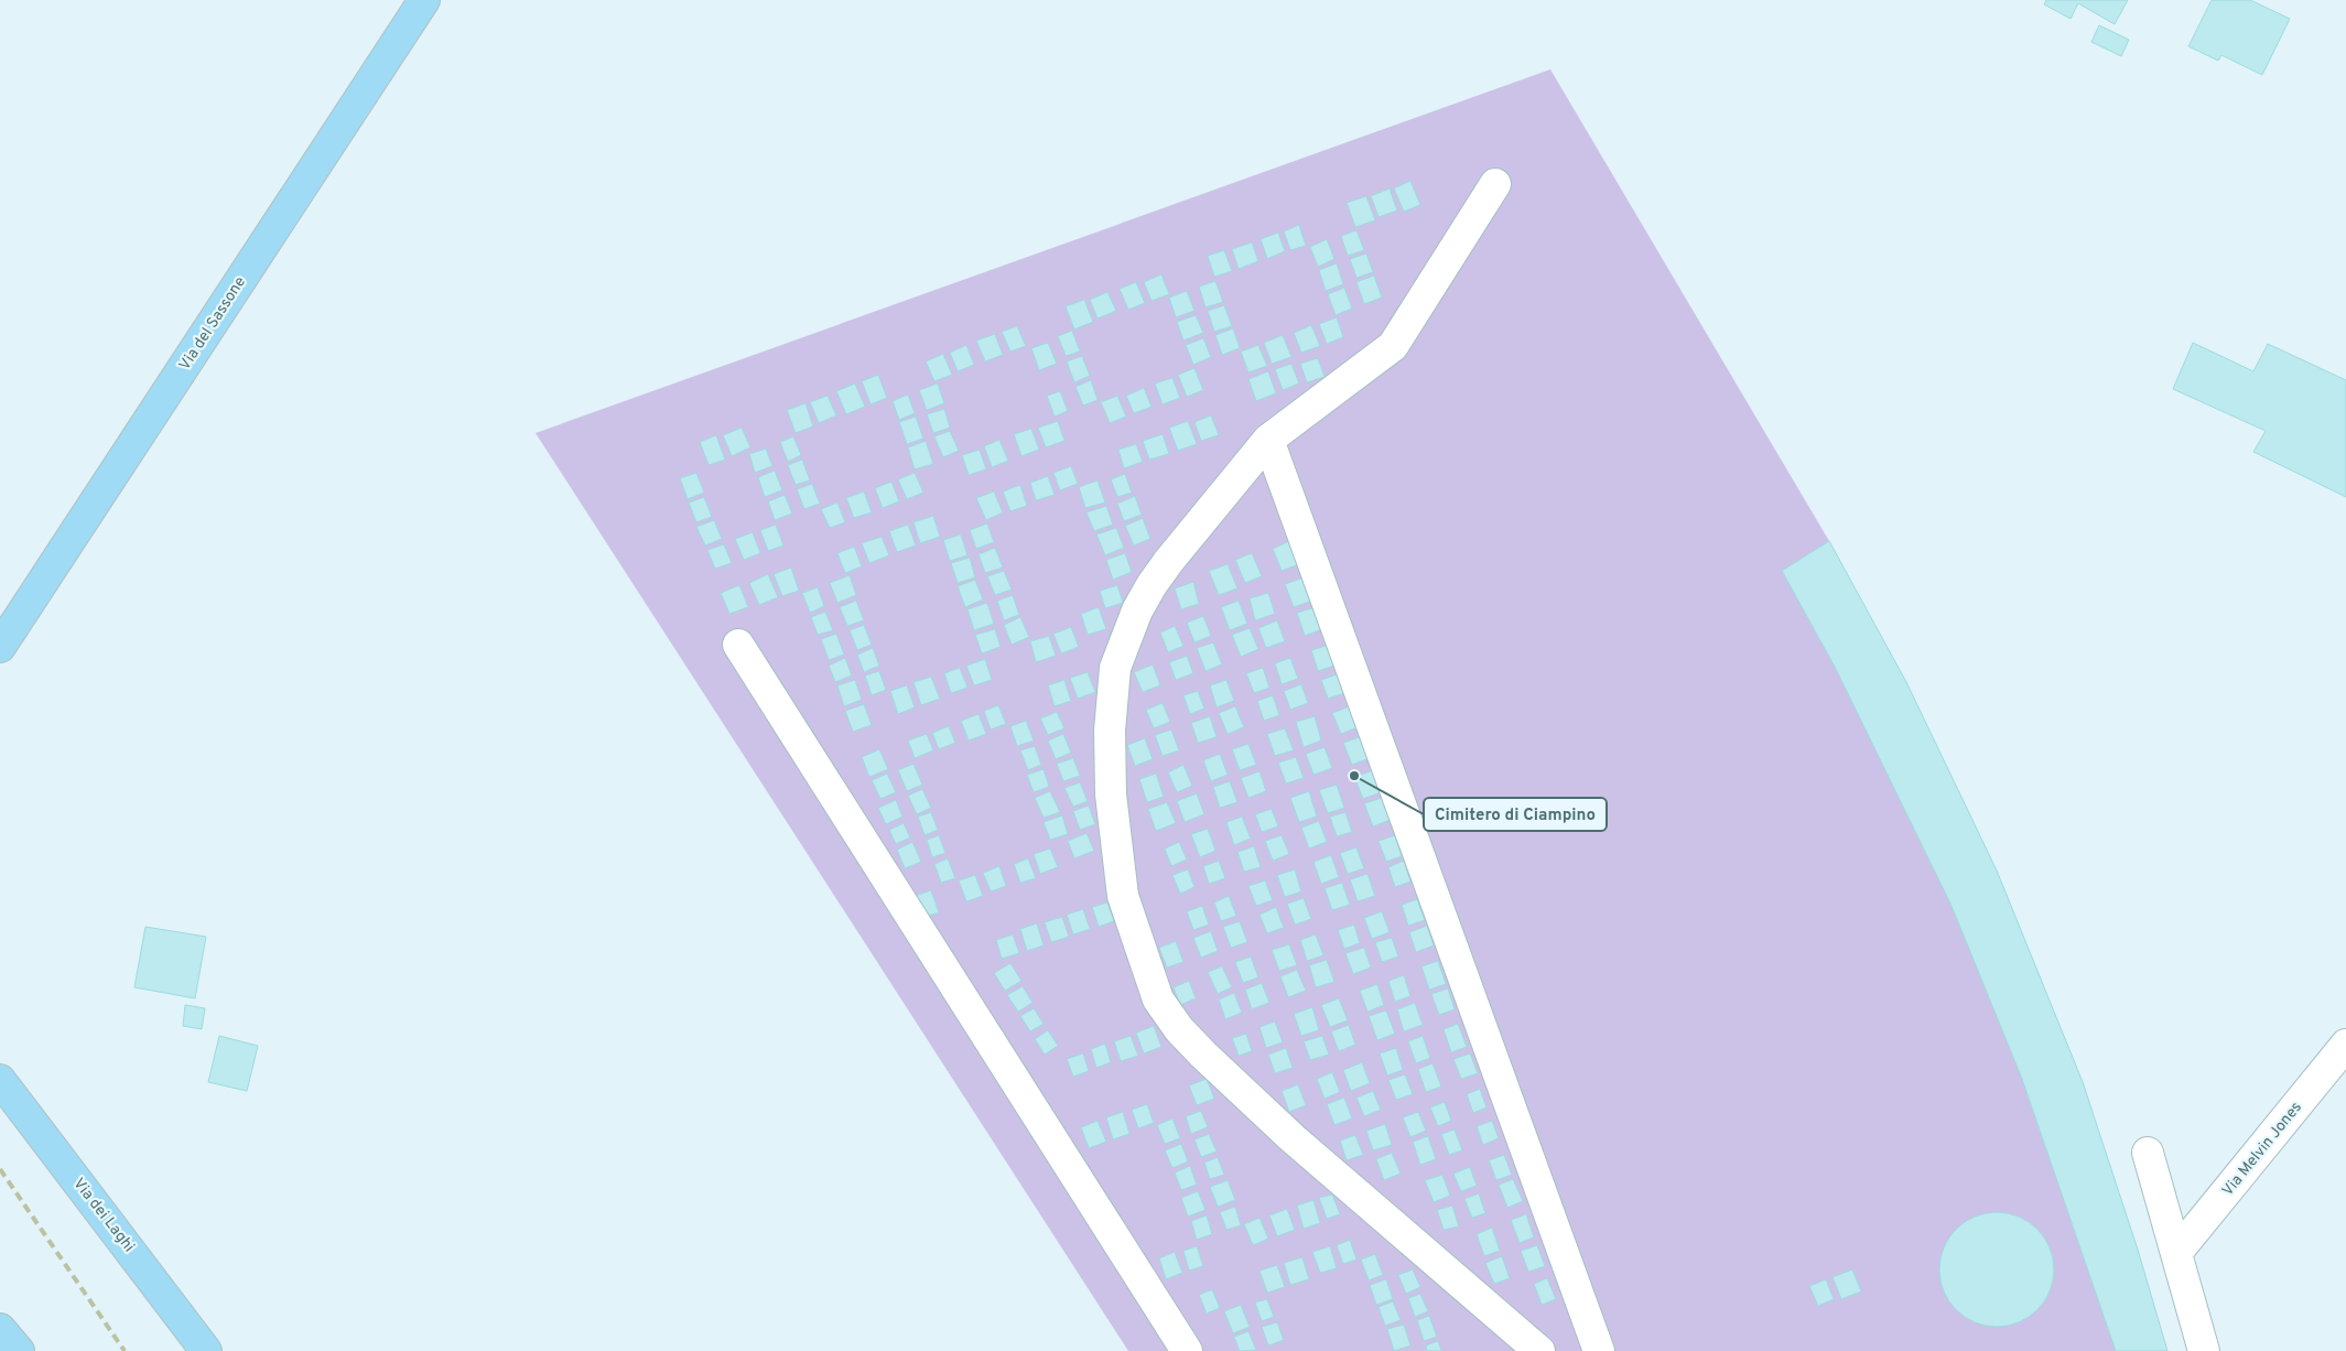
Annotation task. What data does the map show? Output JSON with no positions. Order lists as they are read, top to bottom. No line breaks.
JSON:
{"streets":{"main road":["Via del Sassone","Via dei Laghi"],"street":["Via Melvin Jones"]},"places":["Cimitero di Ciampino"]}
